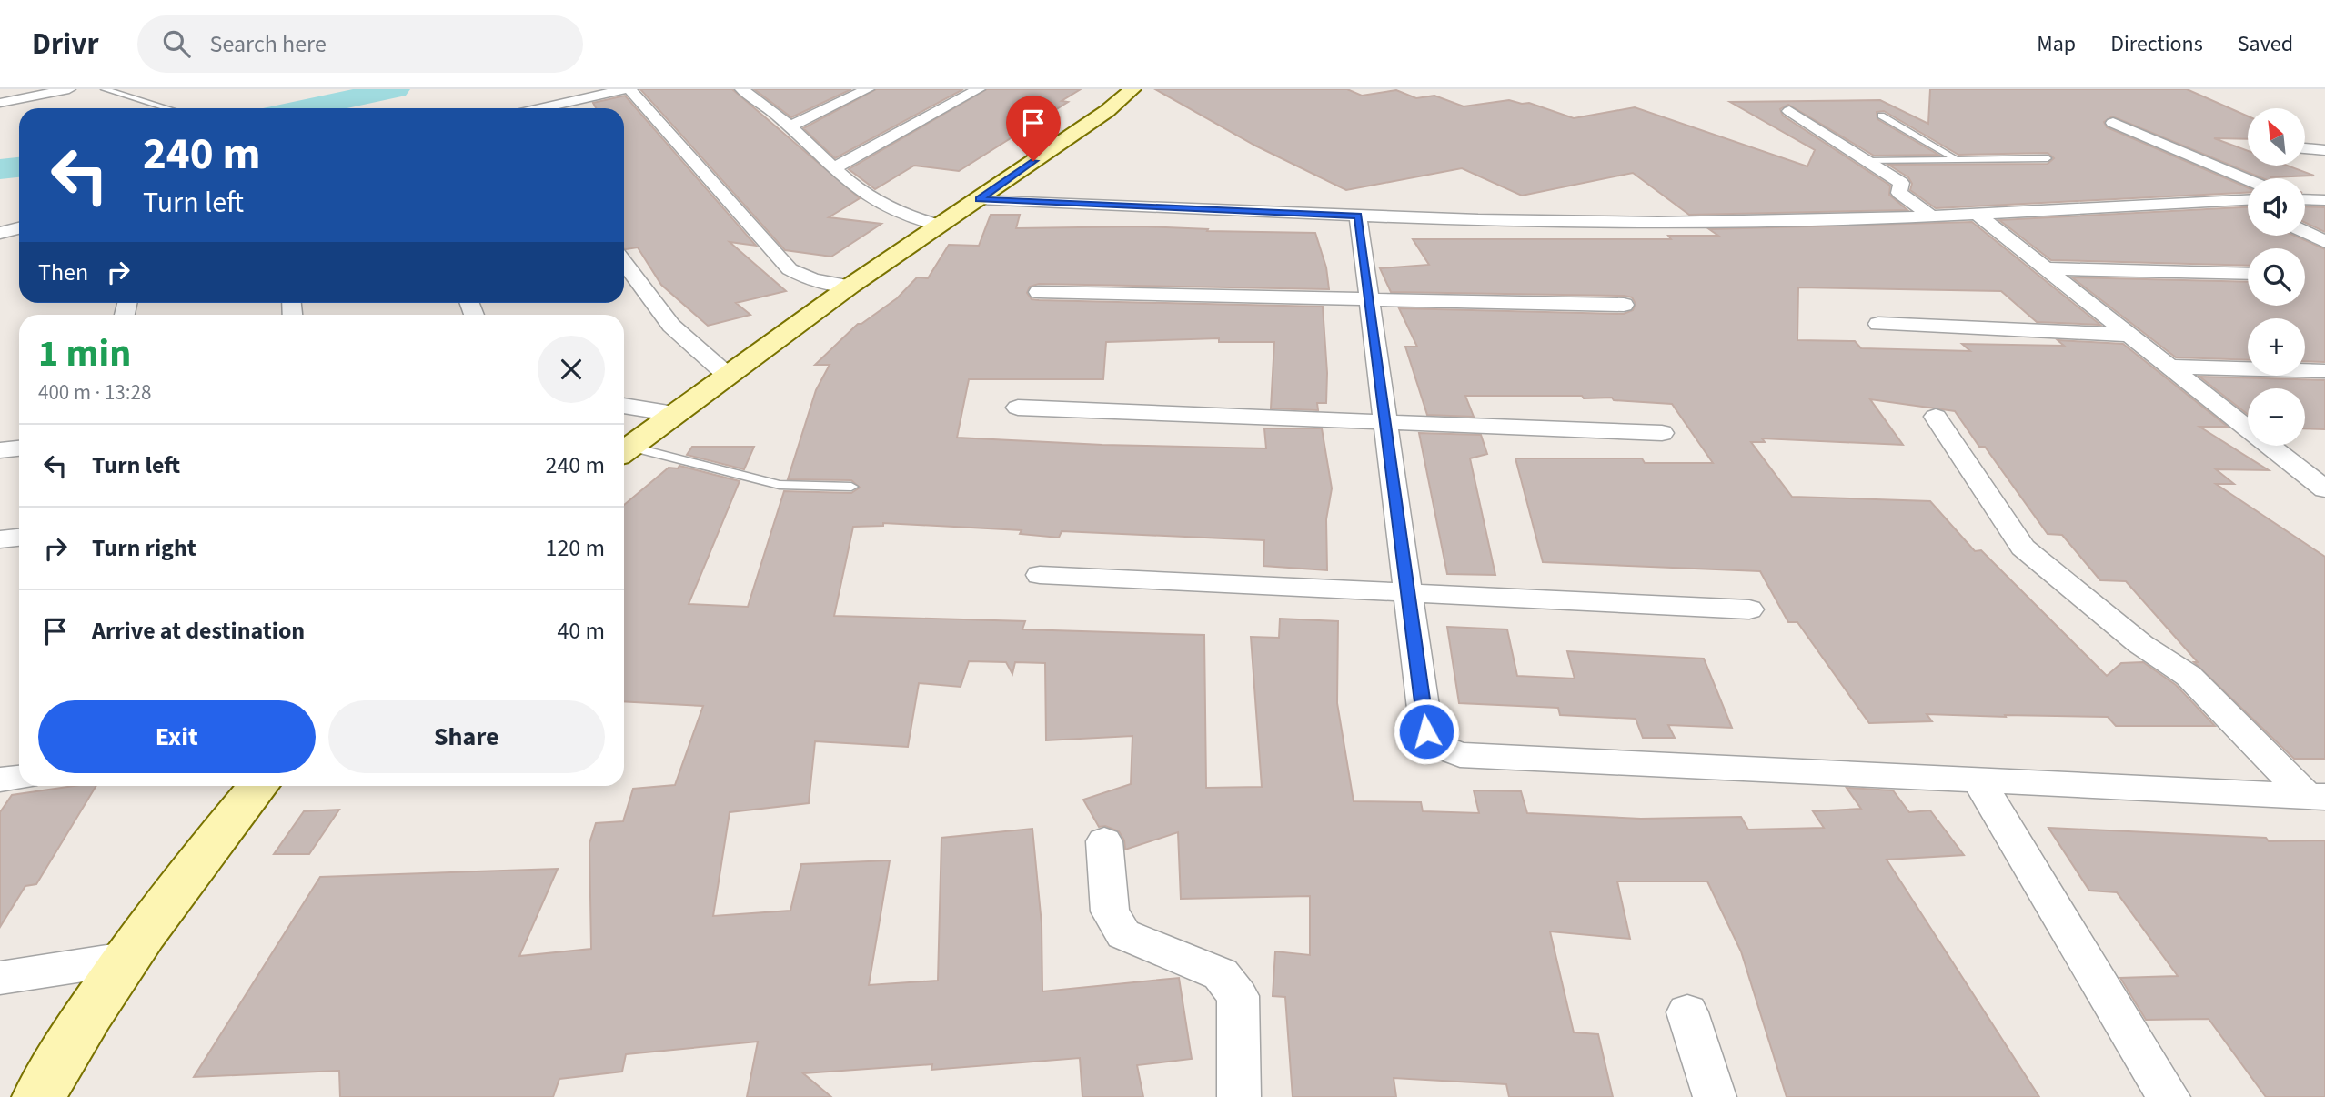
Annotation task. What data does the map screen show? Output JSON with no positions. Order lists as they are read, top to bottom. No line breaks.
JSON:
{"north":"top left","page":{"header":"Drivr","search":"Search here","nav":["Map","Directions","Saved"],"map_buttons":["+","−"],"turn":["240 m","Turn left"],"then":"Then","heading":["1 min","400 m · 13:28"],"list":[{"name":"Turn left","value":"240 m"},{"name":"Turn right","value":"120 m"},{"name":"Arrive at destination","value":"40 m"}],"buttons":["Exit","Share"]}}
